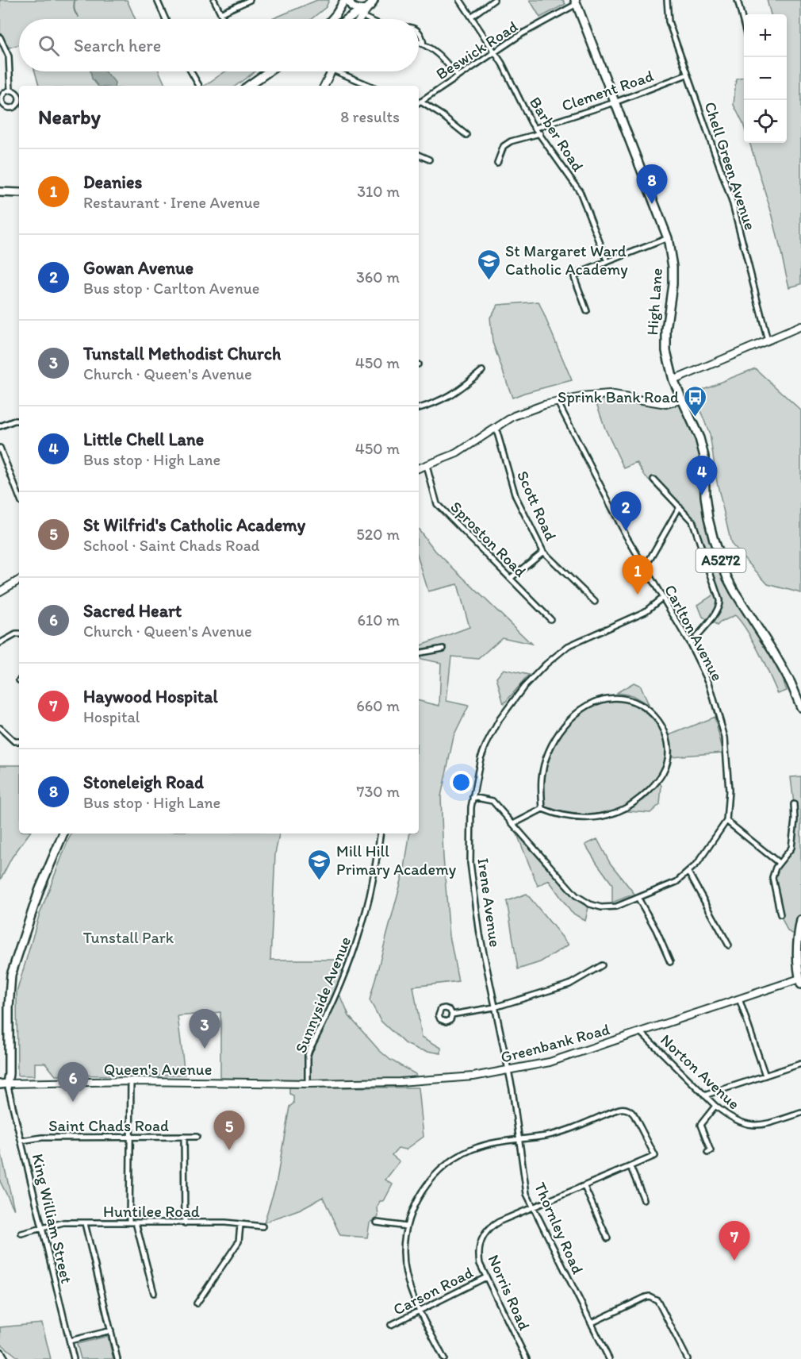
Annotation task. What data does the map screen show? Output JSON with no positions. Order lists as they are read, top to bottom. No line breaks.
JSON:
{"streets":{"main road":["High Lane","A5272"],"street":["Beswick Road","Clement Road","Barber Road","Chell Green Avenue","Scott Road","Sproston Road","Carlton Avenue","Irene Avenue","Sunnyside Avenue","Greenbank Road","Queen's Avenue","Norton Avenue","Saint Chads Road","Huntilee Road","King William Street","Thornley Road","Carson Road","Norris Road"]},"crossings":[["Beswick Road","Barber Road"],["Beswick Road","High Lane"],["Clement Road","Barber Road"],["Clement Road","Chell Green Avenue"],["Clement Road","High Lane"],["Carlton Avenue","Irene Avenue"],["Irene Avenue","Greenbank Road"],["Irene Avenue","Thornley Road"],["Sunnyside Avenue","Greenbank Road"],["Sunnyside Avenue","Queen's Avenue"],["Greenbank Road","Queen's Avenue"],["Greenbank Road","Norton Avenue"],["Greenbank Road","Thornley Road"],["Queen's Avenue","King William Street"],["Saint Chads Road","King William Street"],["Huntilee Road","King William Street"],["Thornley Road","Norris Road"],["Carson Road","Norris Road"]],"parks":["Tunstall Park"],"places":{"school or university":["St Margaret Ward Catholic Academy","Mill Hill Primary Academy"],"bus stop":["Sprink Bank Road"]},"page":{"map_buttons":["+","−"],"search":"Search here","heading":["Nearby","8 results"],"list":[{"mark":"1","name":"Deanies","note":"Restaurant · Irene Avenue","value":"310 m"},{"mark":"2","name":"Gowan Avenue","note":"Bus stop · Carlton Avenue","value":"360 m"},{"mark":"3","name":"Tunstall Methodist Church","note":"Church · Queen's Avenue","value":"450 m"},{"mark":"4","name":"Little Chell Lane","note":"Bus stop · High Lane","value":"450 m"},{"mark":"5","name":"St Wilfrid's Catholic Academy","note":"School · Saint Chads Road","value":"520 m"},{"mark":"6","name":"Sacred Heart","note":"Church · Queen's Avenue","value":"610 m"},{"mark":"7","name":"Haywood Hospital","note":"Hospital","value":"660 m"},{"mark":"8","name":"Stoneleigh Road","note":"Bus stop · High Lane","value":"730 m"}],"pins":["8","4","2","1","3","6","5","7"]}}
